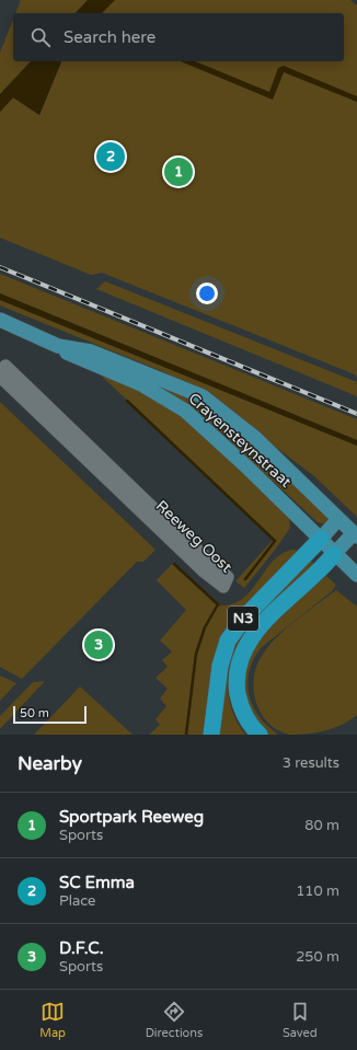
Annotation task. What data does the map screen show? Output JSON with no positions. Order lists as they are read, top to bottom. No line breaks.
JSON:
{"streets":{"highway":["N3"],"main road":["Crayensteynstraat"],"street":["Reeweg Oost"]},"crossings":[["Crayensteynstraat","N3"]],"scale_bar":"50 m","page":{"search":"Search here","pins":["2","1","3"],"scale":"50 m","heading":["Nearby","3 results"],"list":[{"mark":"1","name":"Sportpark Reeweg","note":"Sports","value":"80 m"},{"mark":"2","name":"SC Emma","note":"Place","value":"110 m"},{"mark":"3","name":"D.F.C.","note":"Sports","value":"250 m"}],"nav":["Map","Directions","Saved"]}}
